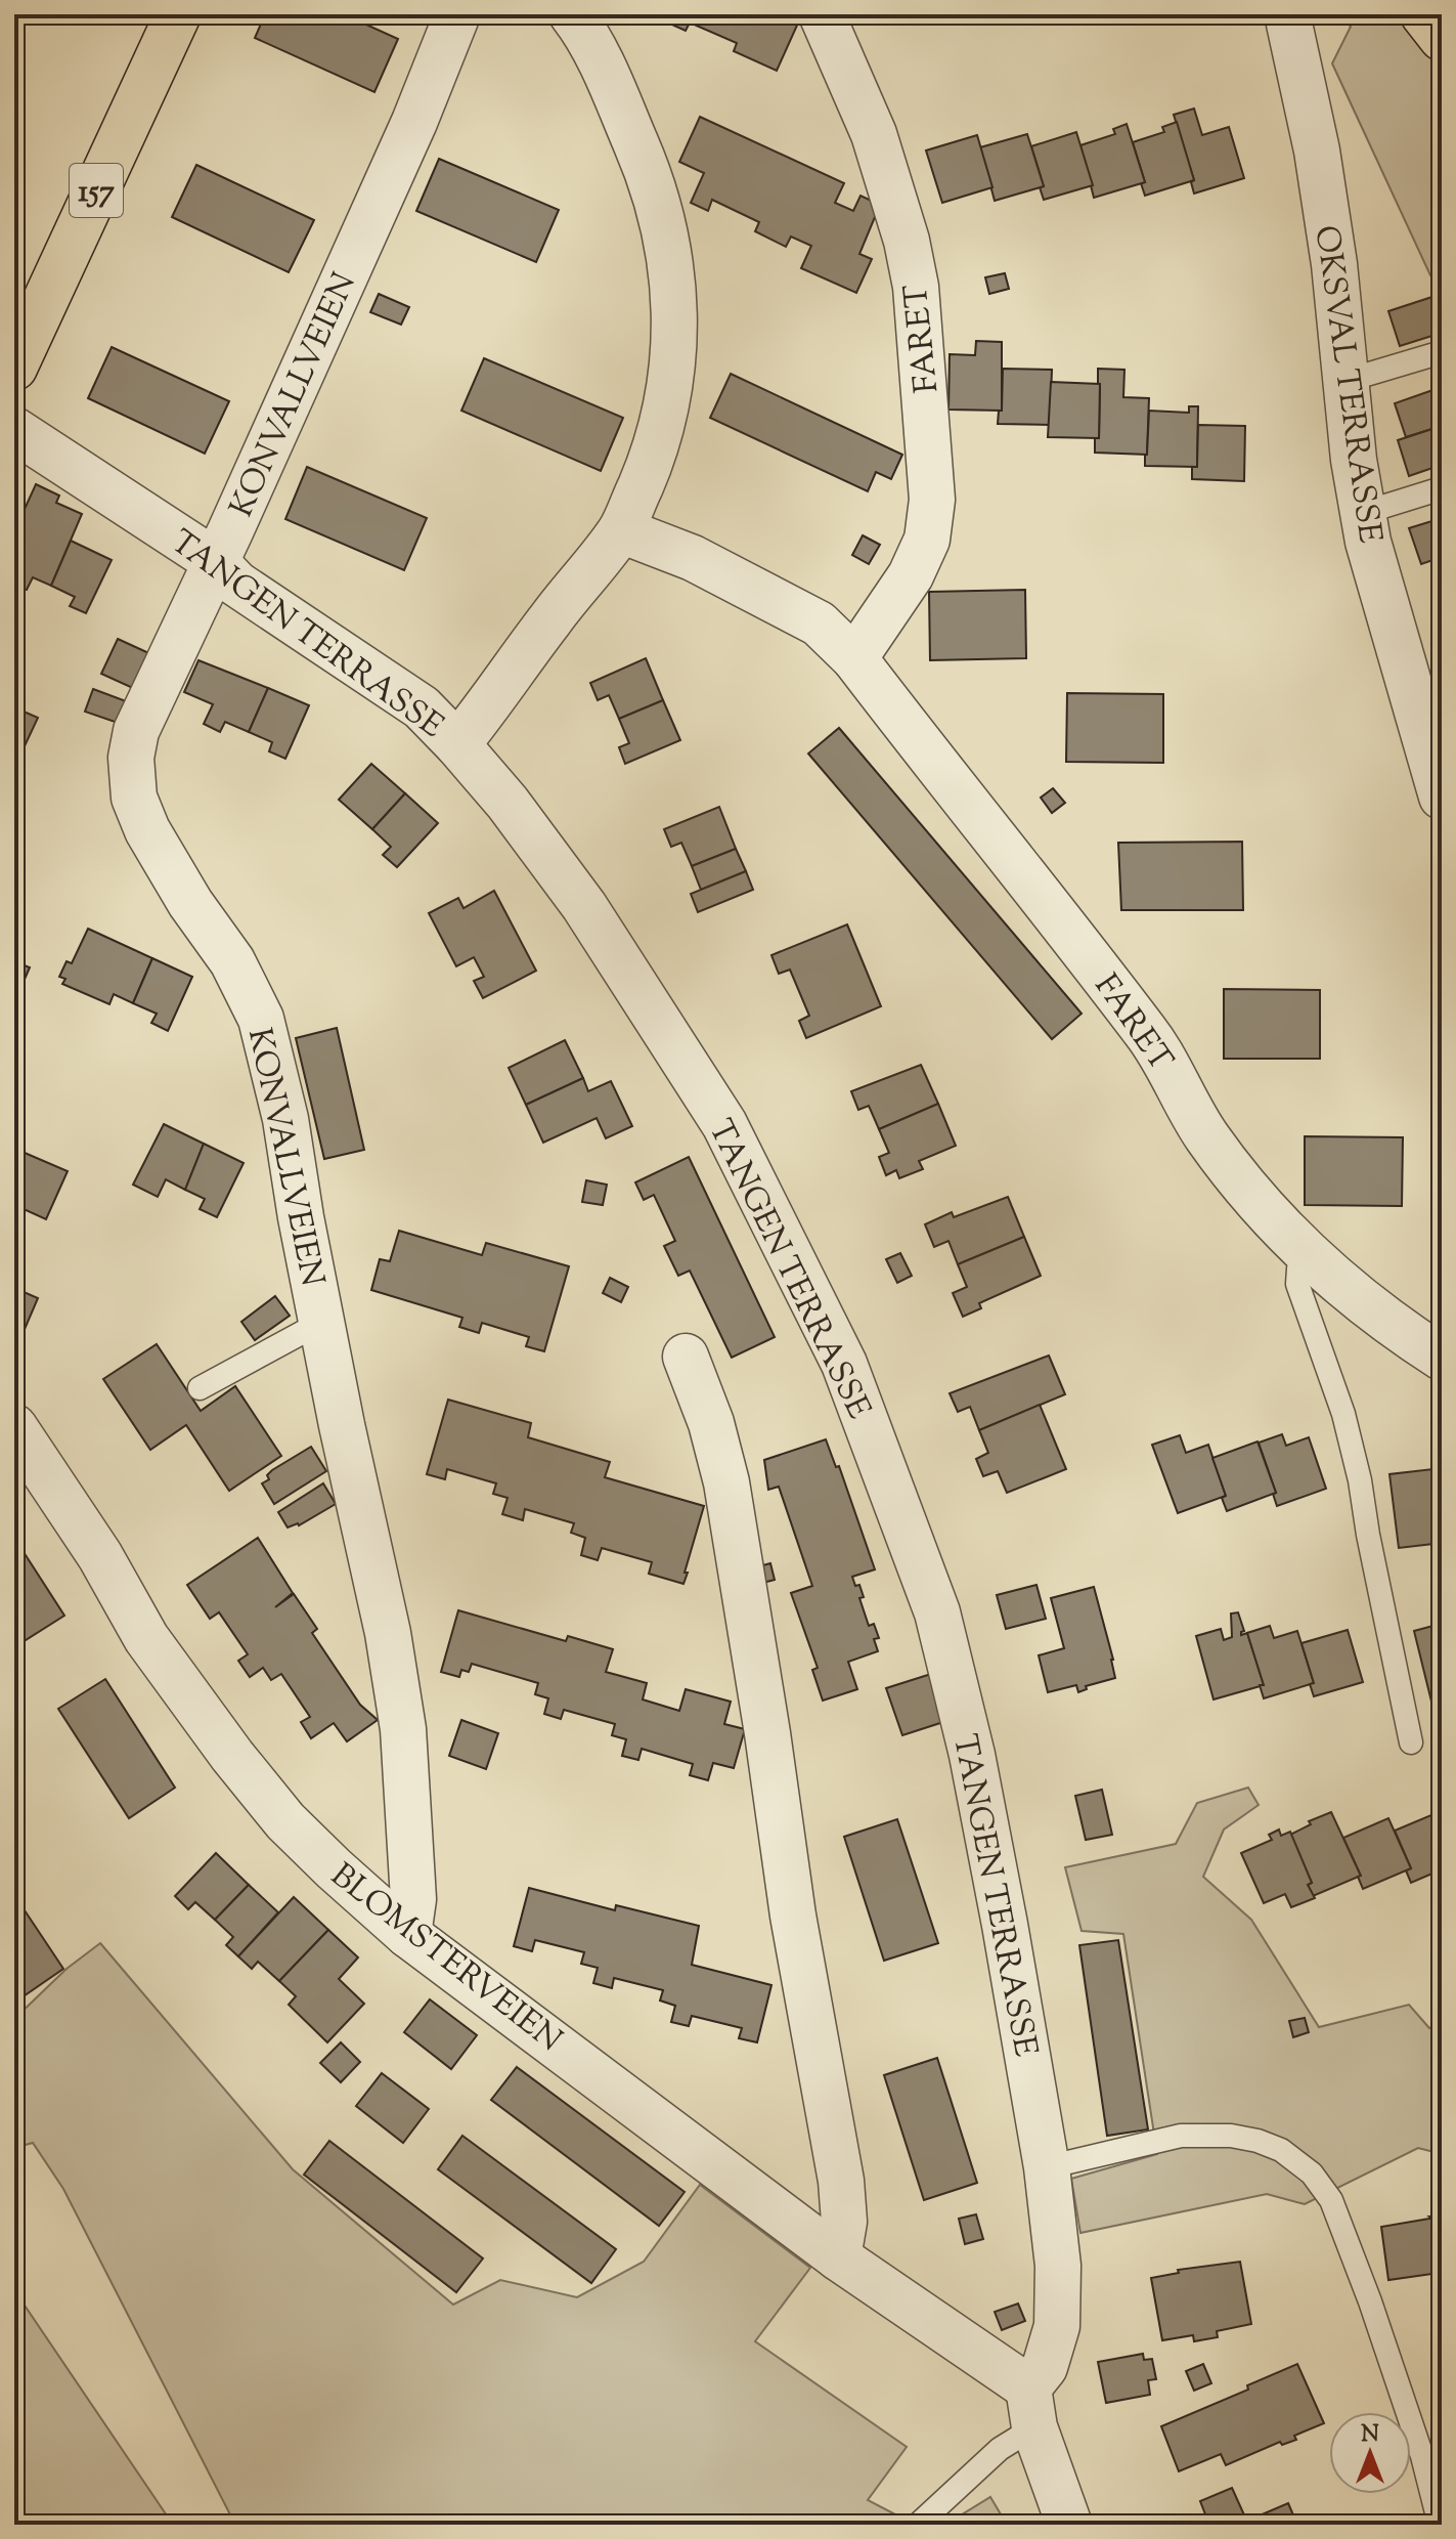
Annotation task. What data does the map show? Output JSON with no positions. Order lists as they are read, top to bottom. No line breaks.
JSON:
{"streets":{"main road":["157"],"street":["FARET","OKSVAL TERRASSE","KONVALLVEIEN","TANGEN TERRASSE","BLOMSTERVEIEN"]},"crossings":[["KONVALLVEIEN","TANGEN TERRASSE"],["KONVALLVEIEN","BLOMSTERVEIEN"],["TANGEN TERRASSE","BLOMSTERVEIEN"]],"north":"top"}
